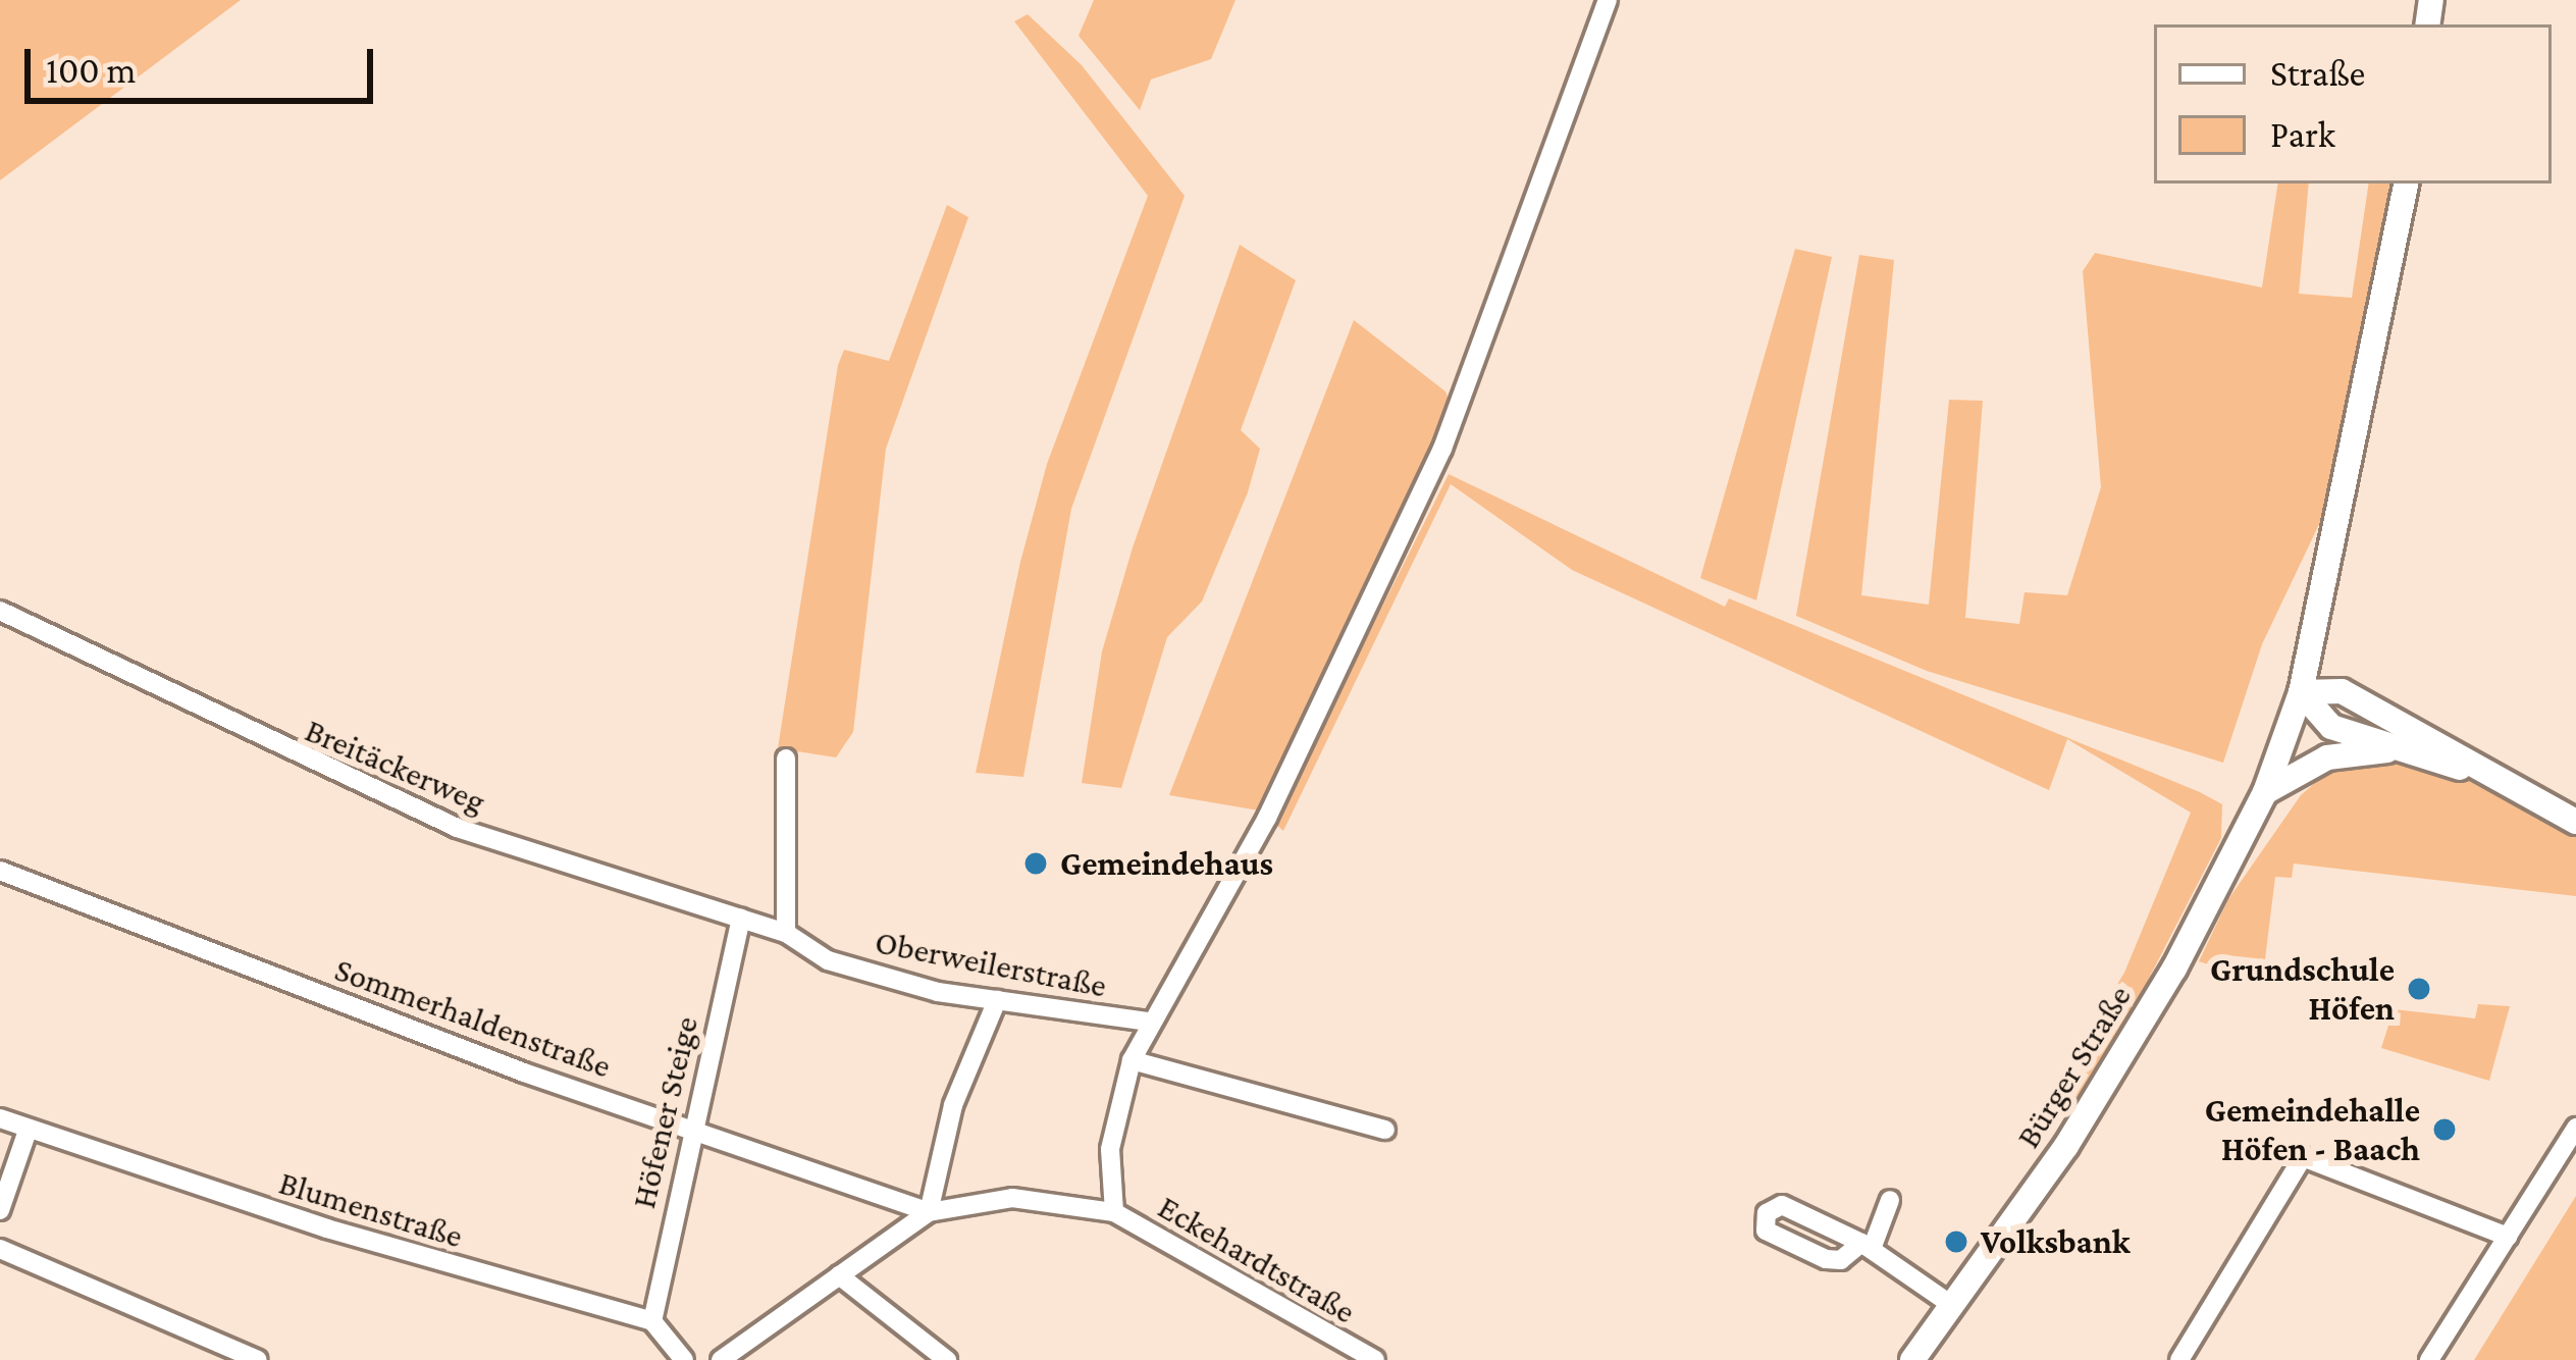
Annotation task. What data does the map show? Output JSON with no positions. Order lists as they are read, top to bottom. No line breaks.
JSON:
{"streets":{"street":["Breitäckerweg","Oberweilerstraße","Sommerhaldenstraße","Bürger Straße","Höfener Steige","Blumenstraße","Eckehardtstraße"]},"crossings":[["Breitäckerweg","Oberweilerstraße"],["Breitäckerweg","Höfener Steige"],["Oberweilerstraße","Eckehardtstraße"],["Sommerhaldenstraße","Höfener Steige"],["Höfener Steige","Blumenstraße"]],"places":["Gemeindehaus","Grundschule Höfen","Gemeindehalle Höfen - Baach","Volksbank"],"legend":["Straße","Park"],"scale_bar":"100 m"}
